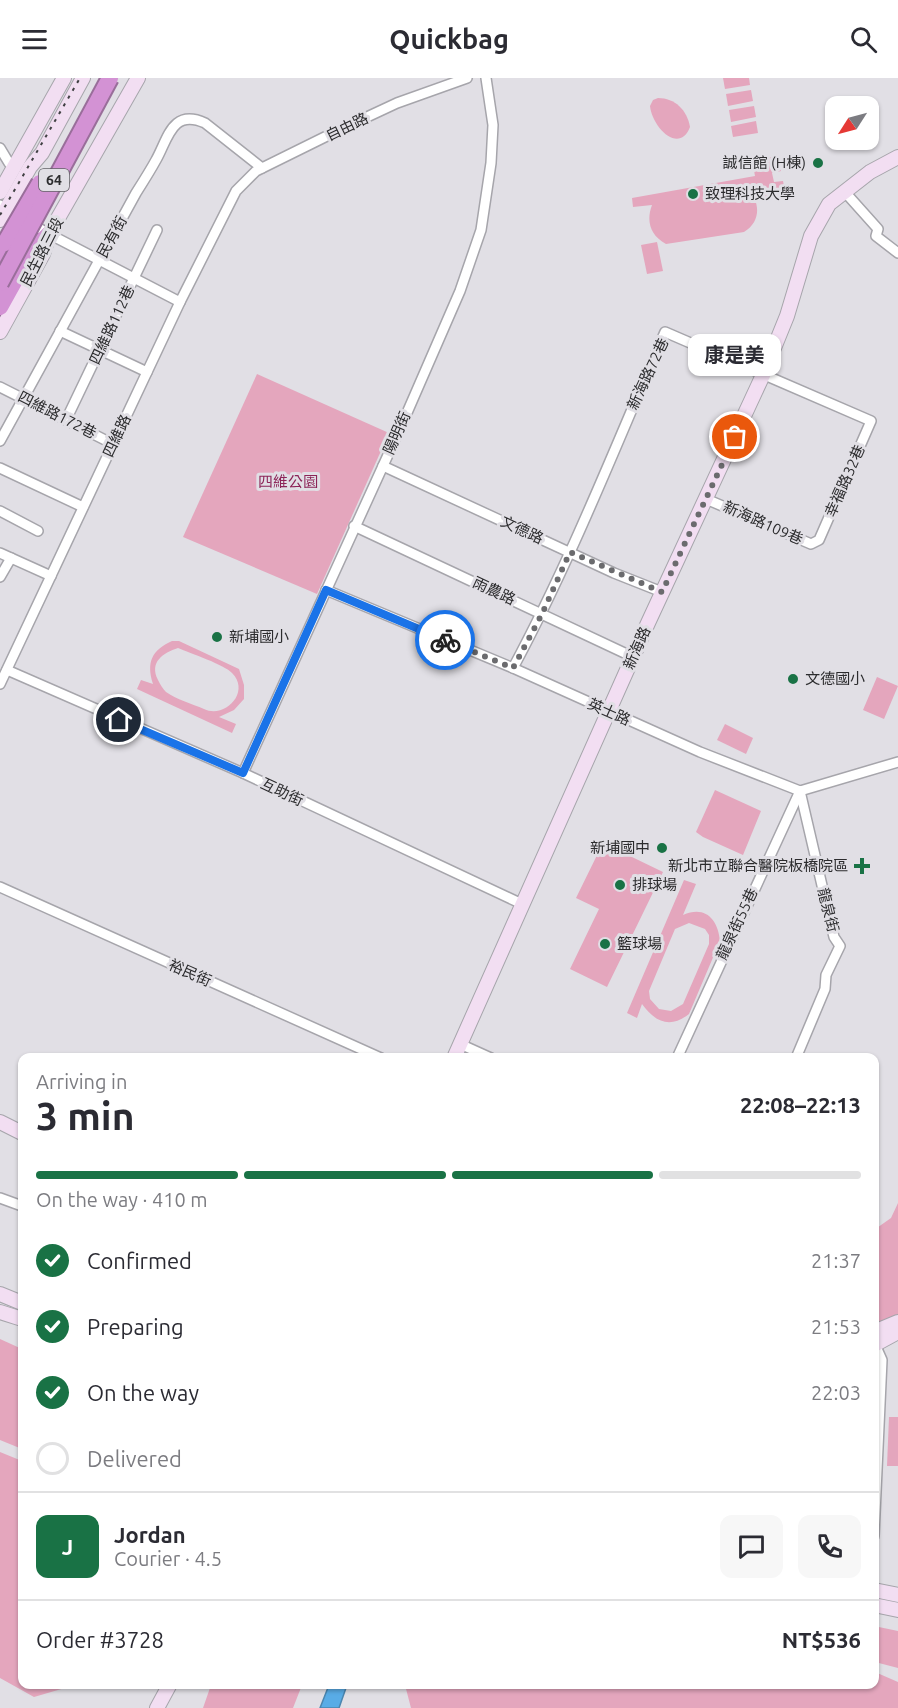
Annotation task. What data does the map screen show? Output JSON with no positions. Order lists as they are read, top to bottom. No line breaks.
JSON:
{"streets":{"highway":["64"],"street":["自由路","民有街","民生路三段","四維路112巷","新海路72巷","四維路172巷","陽明街","四維路","幸福路32巷","新海路109巷","文德路","雨農路","新海路","英士路","互助街","龍泉街","龍泉街55巷","裕民街"]},"crossings":[["自由路","民有街"],["自由路","四維路"],["民有街","四維路172巷"],["四維路112巷","四維路172巷"],["新海路72巷","幸福路32巷"],["新海路72巷","文德路"],["新海路72巷","新海路"],["四維路172巷","四維路"],["陽明街","文德路"],["陽明街","雨農路"],["陽明街","英士路"],["陽明街","互助街"],["四維路","互助街"],["幸福路32巷","新海路109巷"],["新海路109巷","新海路"],["文德路","新海路"],["雨農路","新海路"],["新海路","英士路"],["新海路","互助街"],["英士路","龍泉街"],["英士路","龍泉街55巷"],["龍泉街","龍泉街55巷"]],"parks":["四維公園"],"places":{"other":["誠信館 (H棟)","致理科技大學","康是美","新埔國小","文德國小","新埔國中","排球場","籃球場"],"health":["新北市立聯合醫院板橋院區"]},"north":"bottom left","page":{"header":"Quickbag","bubble":"康是美","heading":["3 min","Arriving in","22:08–22:13"],"panel":["Jordan","Courier · 4.5","Order #3728","NT$536"],"bar":"On the way · 410 m","list":[["Confirmed","21:37"],["Preparing","21:53"],["On the way","22:03"],"Delivered"],"round":"J"}}
